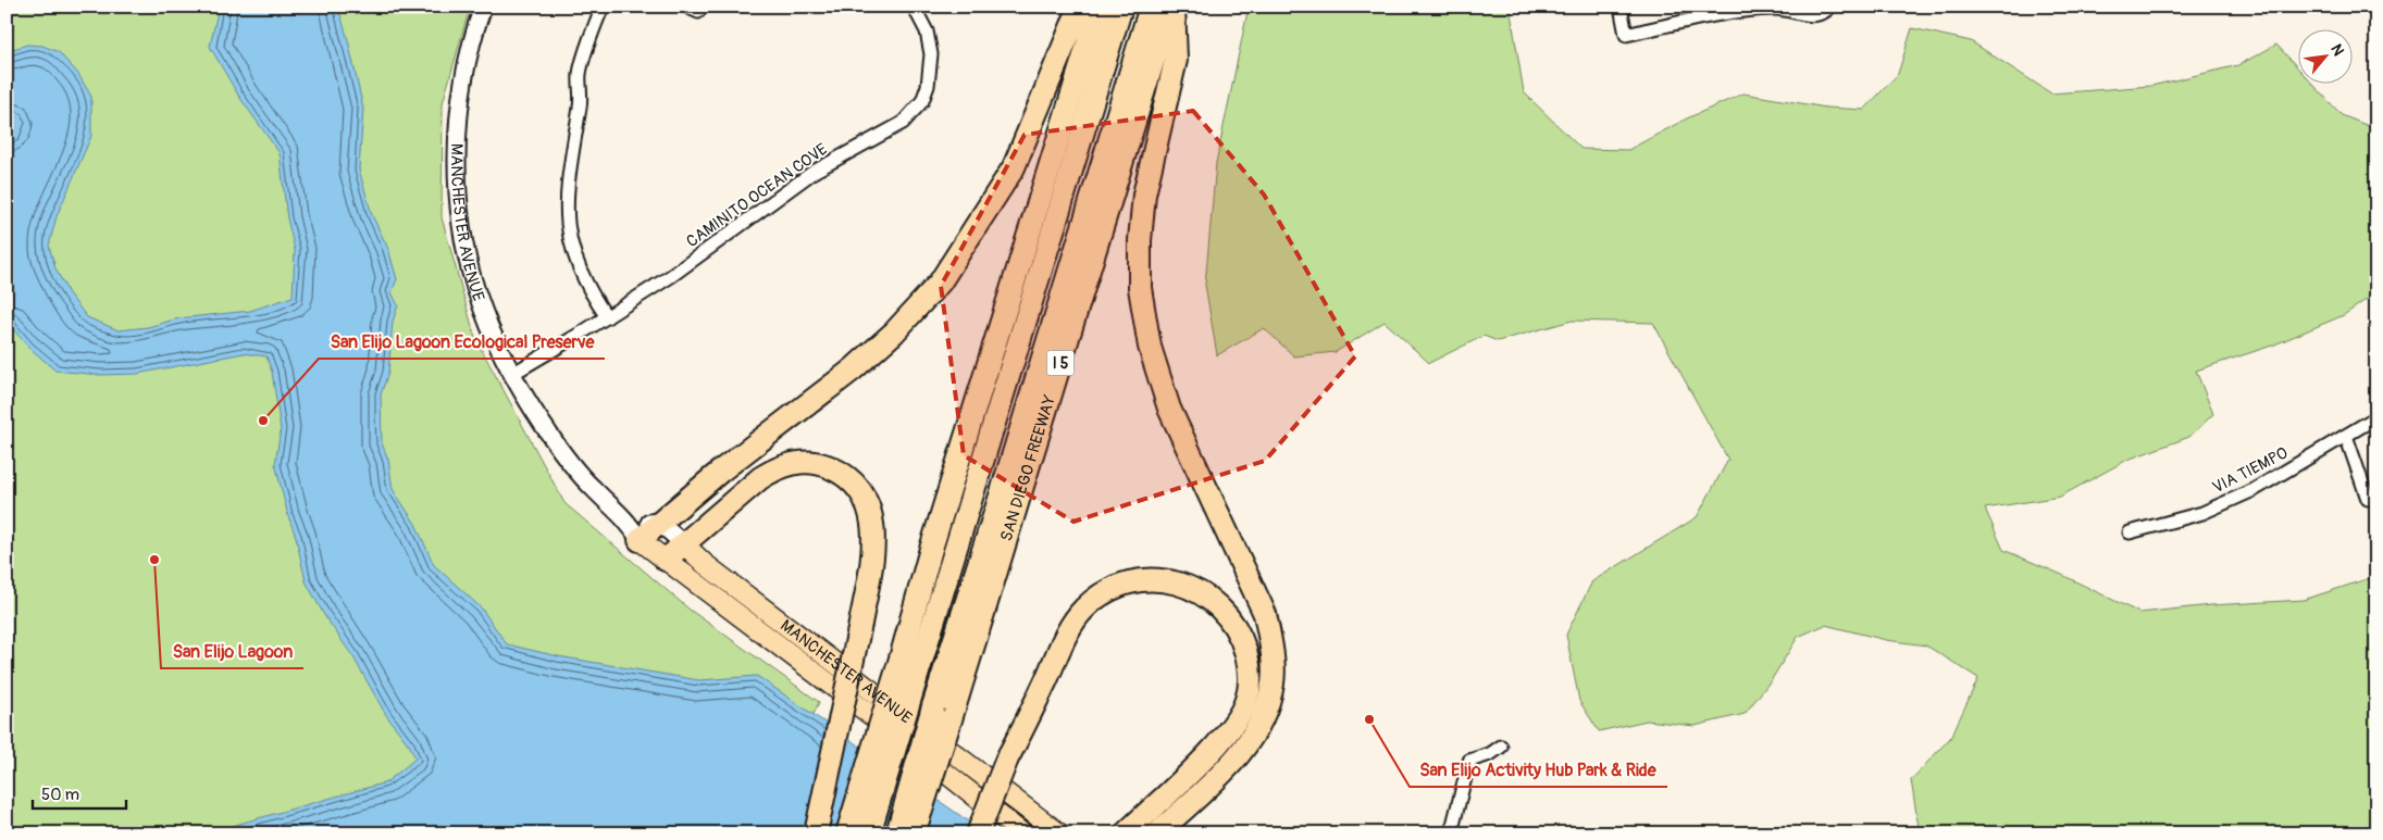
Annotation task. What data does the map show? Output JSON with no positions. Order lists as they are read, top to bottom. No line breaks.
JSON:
{"streets":{"highway":["I 5","SAN DIEGO FREEWAY"],"main road":["MANCHESTER AVENUE"],"street":["CAMINITO OCEAN COVE","VIA TIEMPO"]},"crossings":[["CAMINITO OCEAN COVE","MANCHESTER AVENUE"]],"places":["San Elijo Lagoon Ecological Preserve","San Elijo Lagoon","San Elijo Activity Hub Park & Ride"],"scale_bar":"50 m","north":"top right"}
